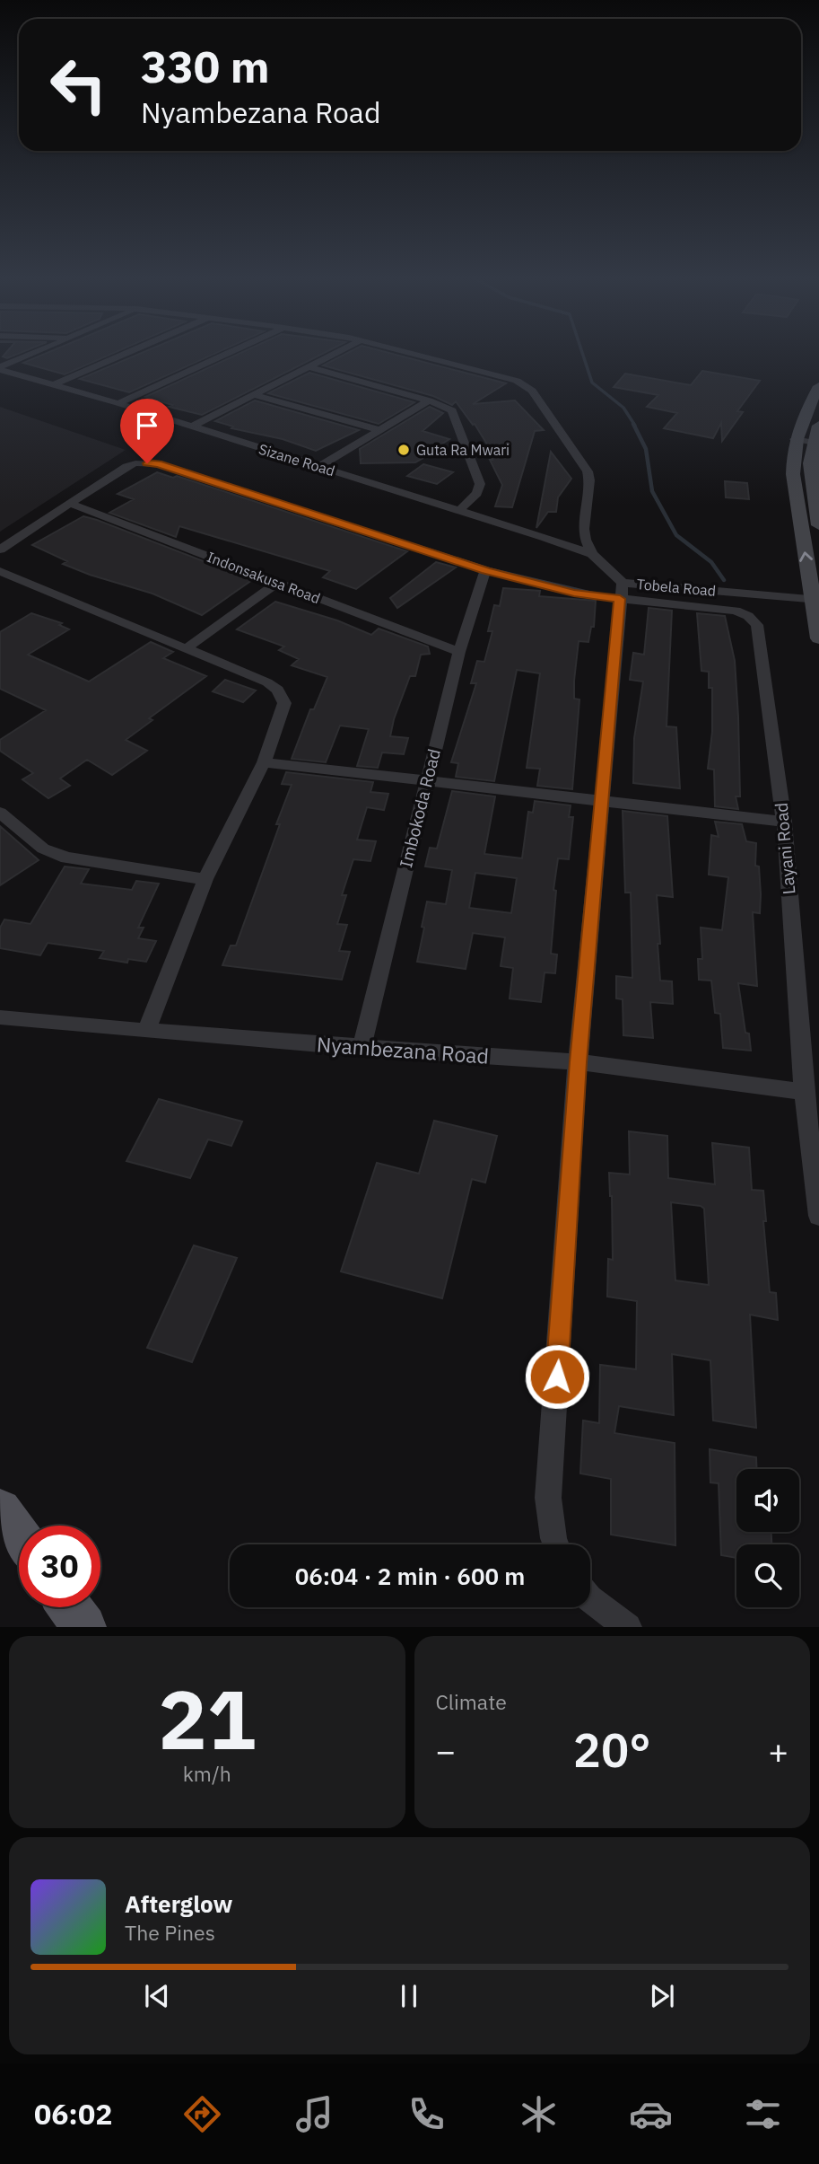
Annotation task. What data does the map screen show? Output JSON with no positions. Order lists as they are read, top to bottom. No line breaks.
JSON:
{"streets":{"street":["Sizane Road","Indonsakusa Road","Tobela Road","Imbokoda Road","Layani Road","Nyambezana Road"]},"crossings":[["Sizane Road","Tobela Road"],["Indonsakusa Road","Imbokoda Road"],["Tobela Road","Layani Road"],["Imbokoda Road","Nyambezana Road"],["Layani Road","Nyambezana Road"]],"places":["Guta Ra Mwari"],"page":{"turn":["330 m","Nyambezana Road"],"limit":"30","trip":"06:04 · 2 min · 600 m","tile":[["21","km/h"],"Climate"],"heat":["−","20°","+"],"song":["Afterglow","The Pines"],"tabs":"06:02"}}
